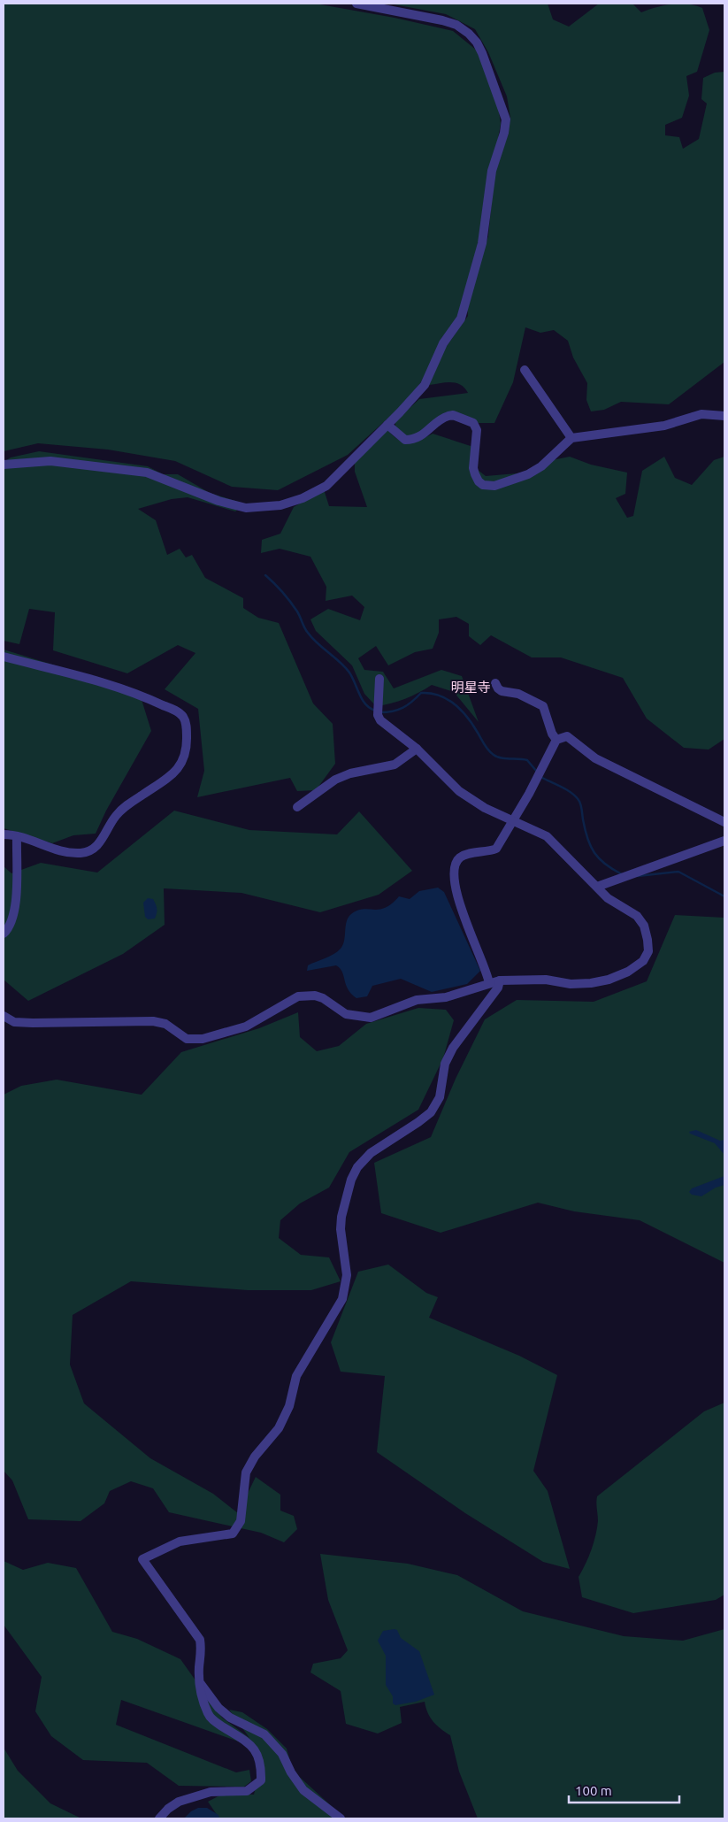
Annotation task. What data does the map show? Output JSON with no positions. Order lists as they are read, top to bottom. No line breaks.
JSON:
{"districts":["明星寺"],"scale_bar":"100 m"}
